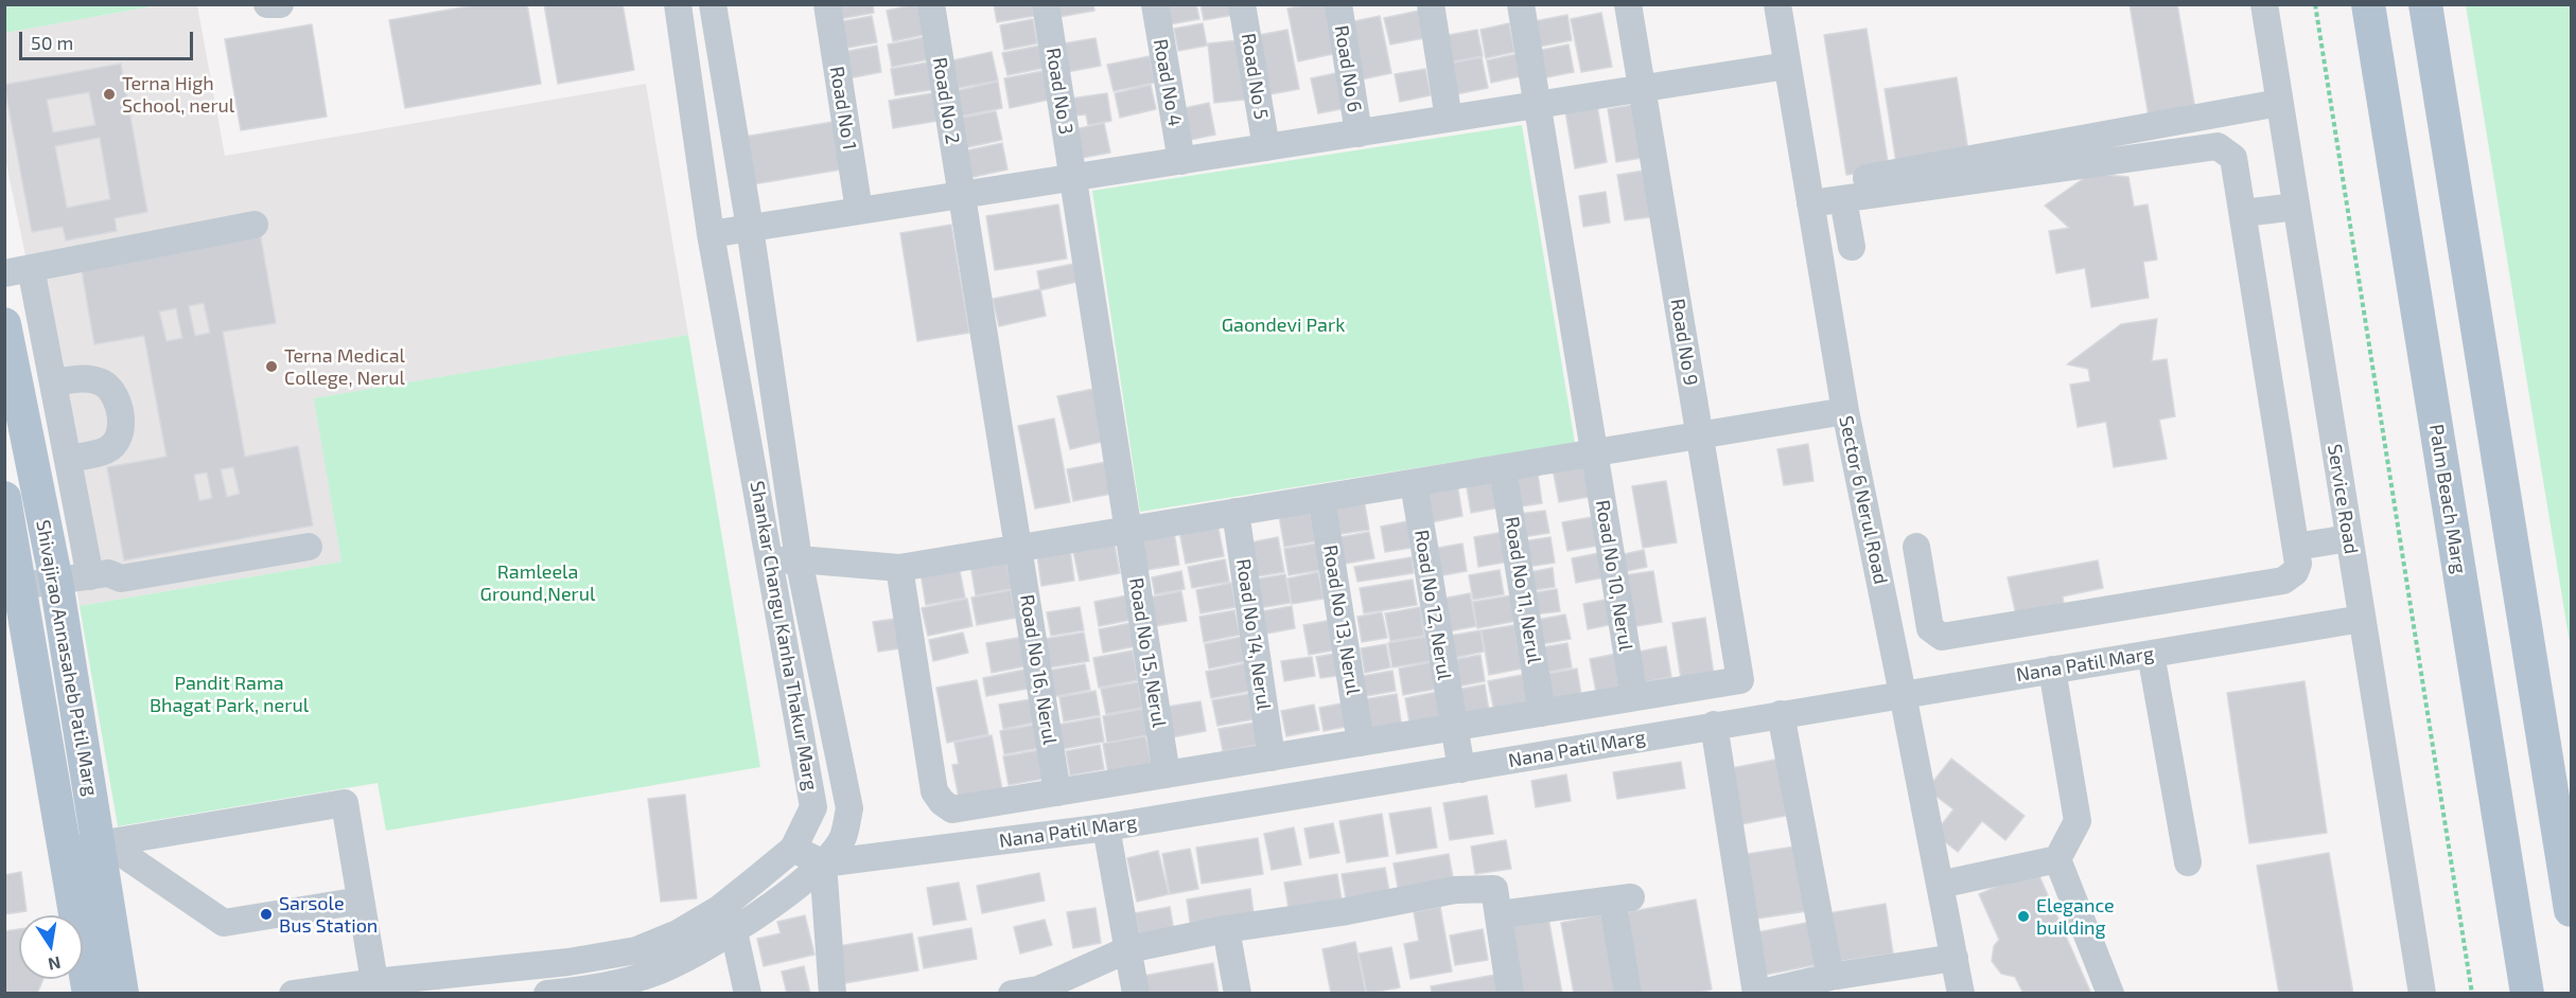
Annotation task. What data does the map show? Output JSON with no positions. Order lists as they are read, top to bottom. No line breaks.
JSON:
{"streets":{"main road":["Palm Beach Marg","Shivajirao Annasaheb Patil Marg"],"street":["Road No 6","Road No 5","Road No 4","Road No 3","Road No 2","Road No 1","Road No 9","Service Road","Sector 6 Nerul Road","Road No 10, Nerul","Road No 11, Nerul","Road No 12, Nerul","Road No 13, Nerul","Road No 14, Nerul","Shankar Changu Kanha Thakur Marg","Road No 15, Nerul","Nana Patil Marg","Road No 16, Nerul"]},"crossings":[["Road No 3","Road No 15, Nerul"],["Road No 2","Road No 16, Nerul"],["Road No 9","Road No 10, Nerul"],["Service Road","Nana Patil Marg"],["Sector 6 Nerul Road","Nana Patil Marg"],["Road No 12, Nerul","Nana Patil Marg"],["Shankar Changu Kanha Thakur Marg","Nana Patil Marg"]],"parks":["Gaondevi Park","Ramleela Ground,Nerul","Pandit Rama Bhagat Park, nerul"],"places":["Terna High School, nerul","Terna Medical College, Nerul","Sarsole Bus Station","Elegance building"],"scale_bar":"50 m","north":"bottom"}
